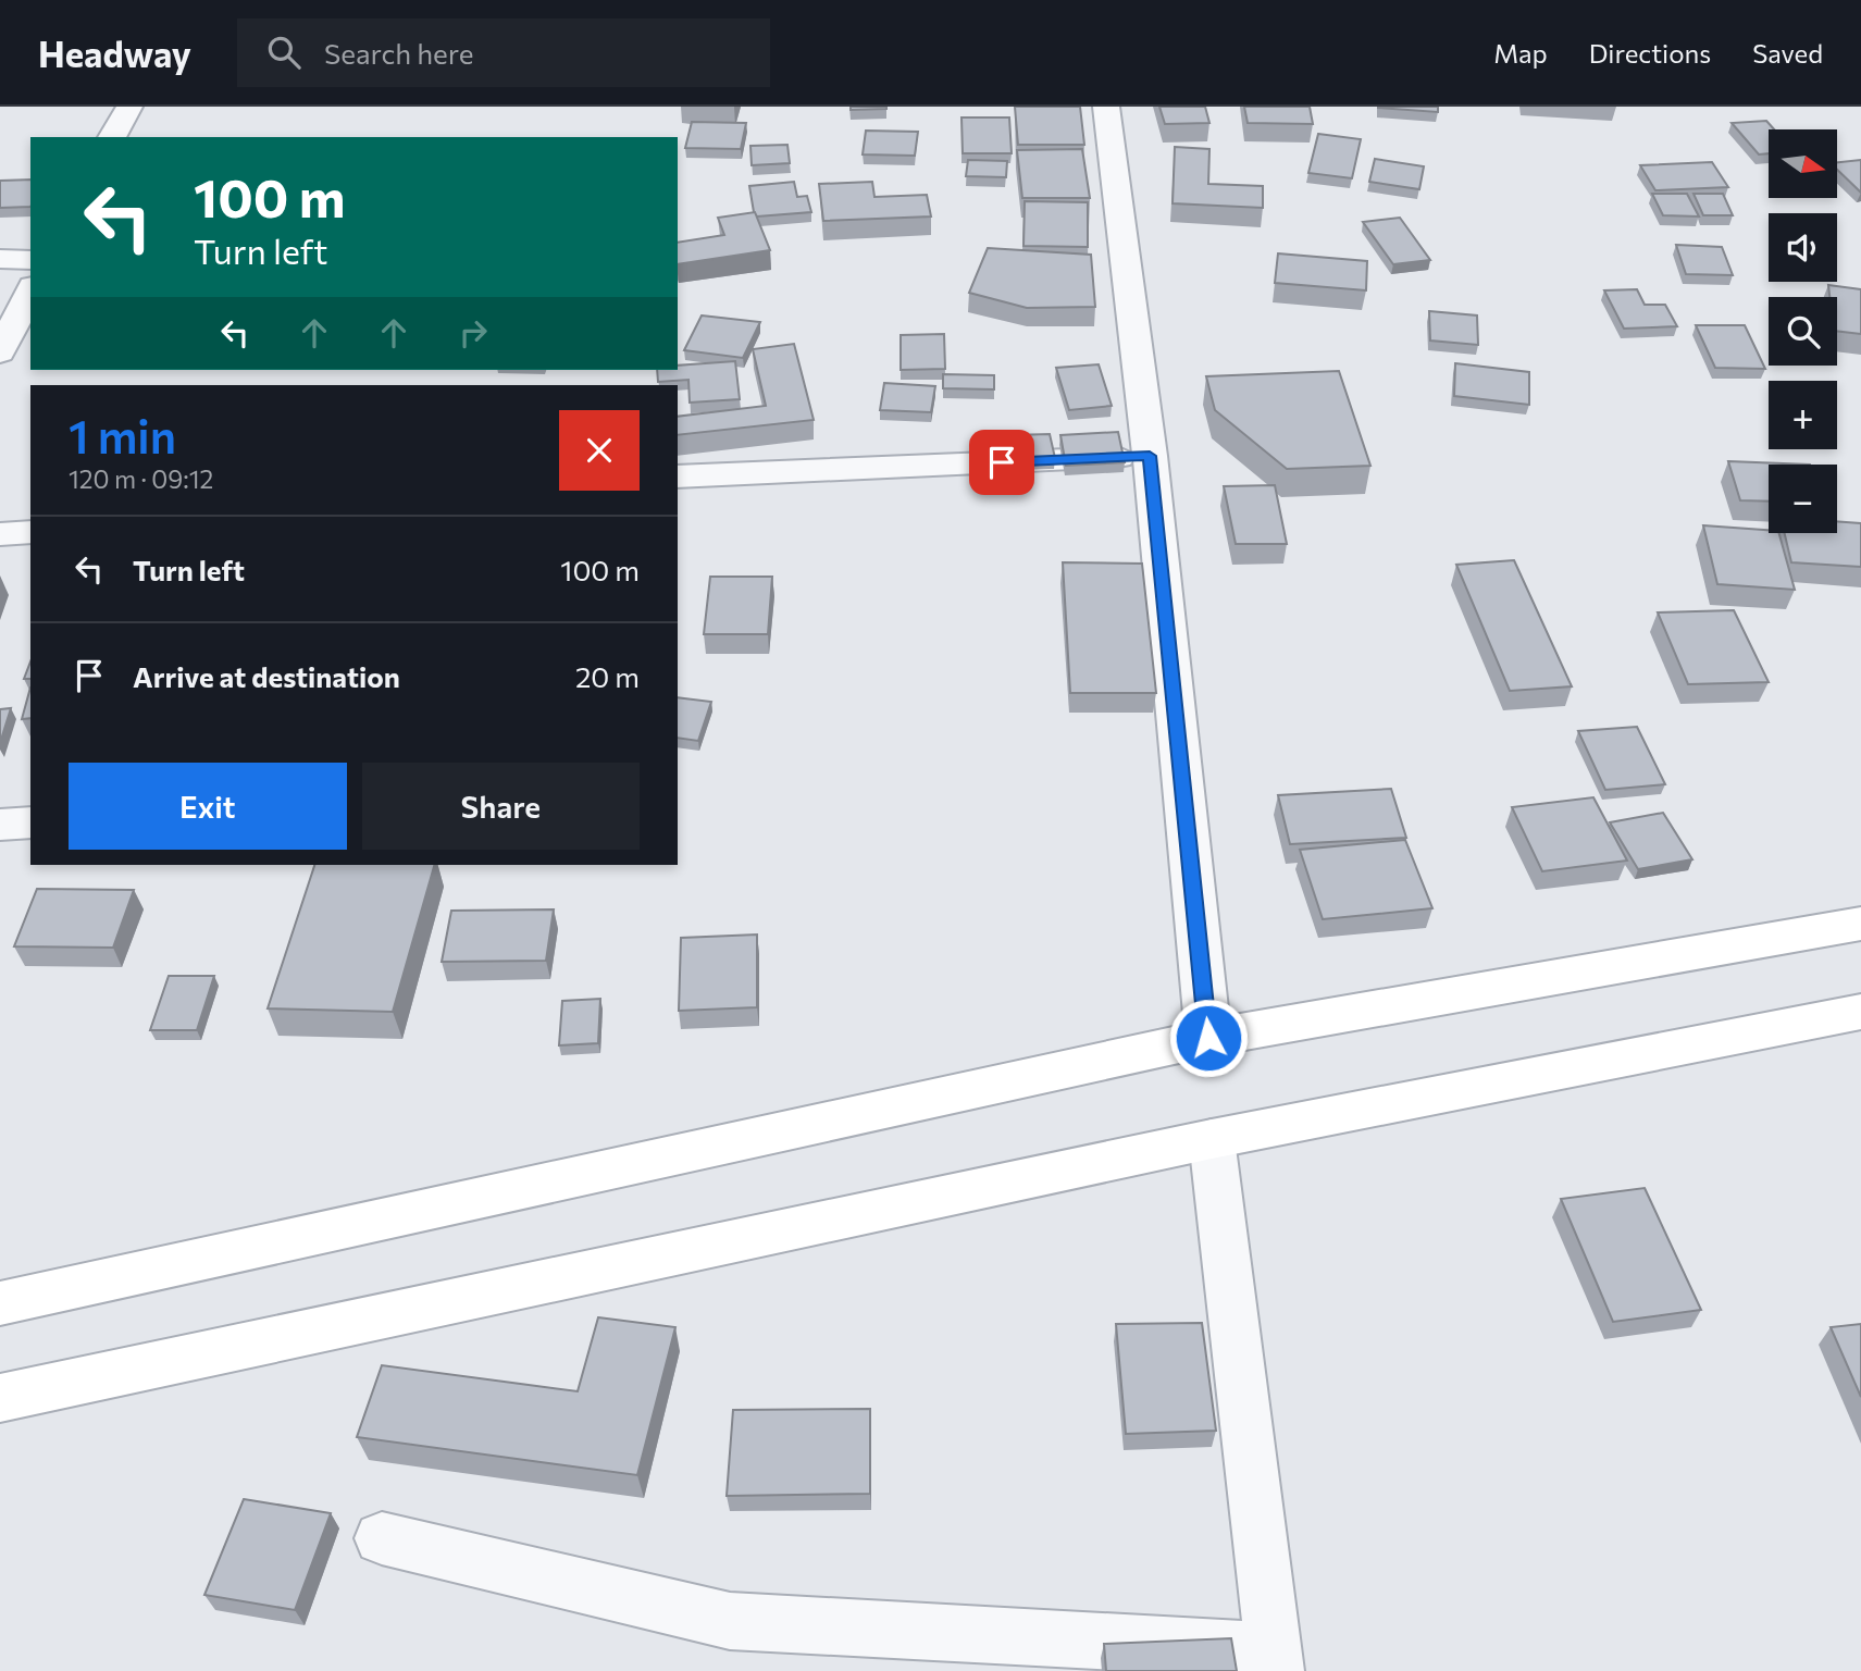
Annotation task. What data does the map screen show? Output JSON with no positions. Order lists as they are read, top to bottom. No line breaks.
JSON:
{"north":"right","page":{"header":"Headway","search":"Search here","nav":["Map","Directions","Saved"],"map_buttons":["+","−"],"turn":["100 m","Turn left"],"heading":["1 min","120 m · 09:12"],"list":[{"name":"Turn left","value":"100 m"},{"name":"Arrive at destination","value":"20 m"}],"buttons":["Exit","Share"]}}
